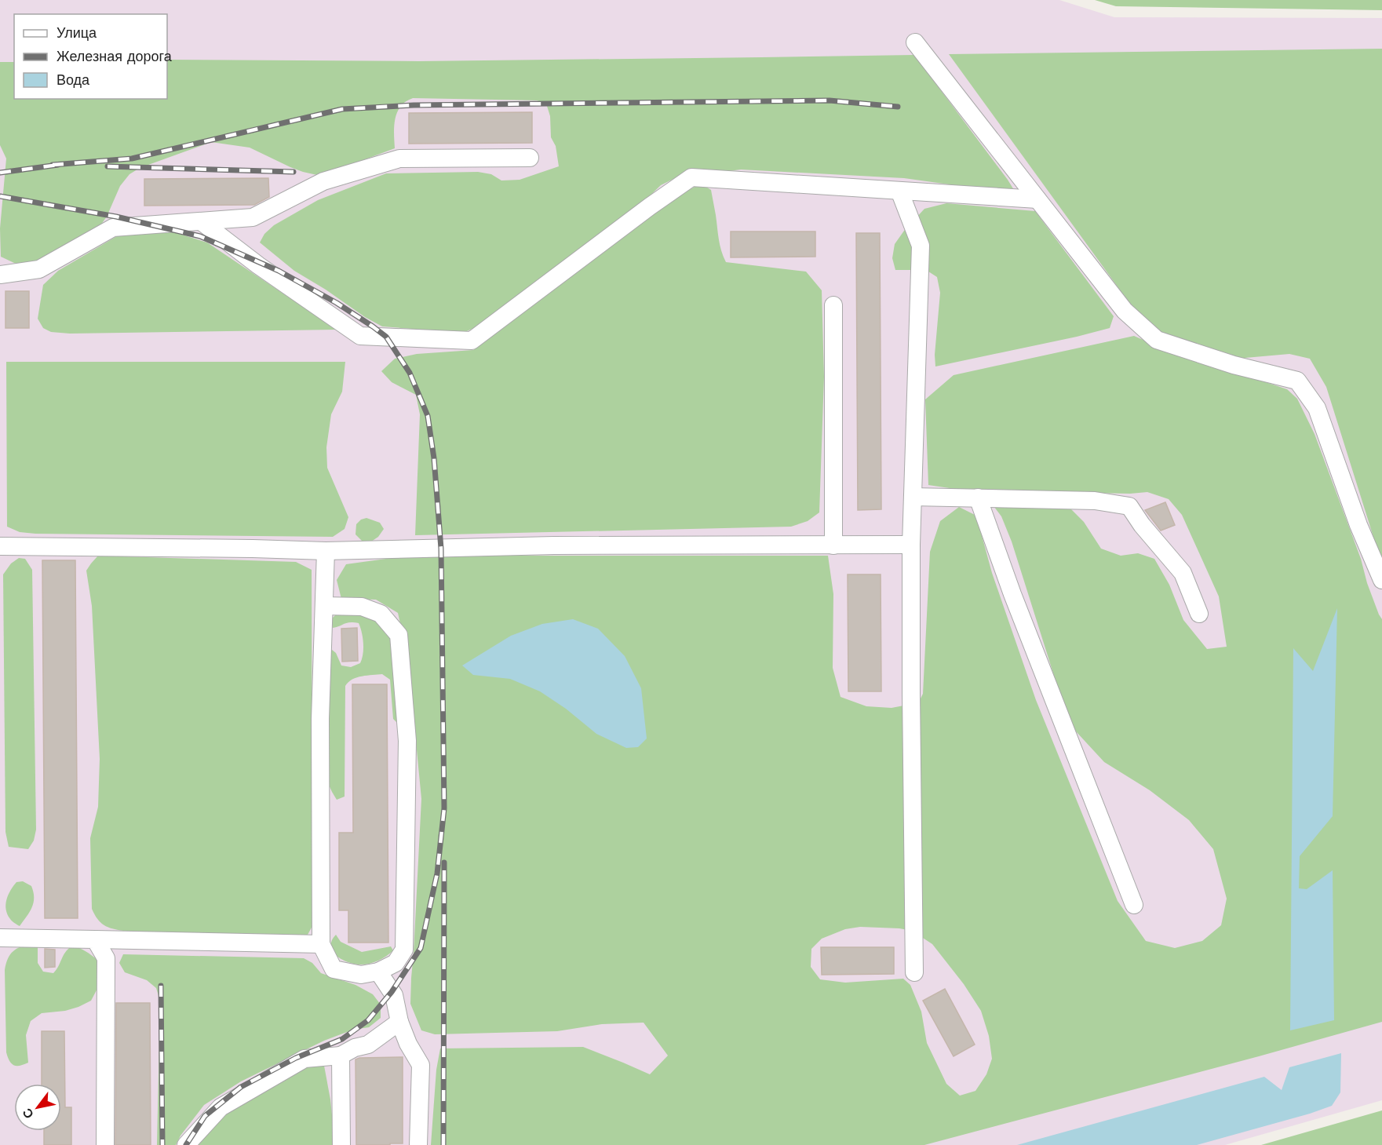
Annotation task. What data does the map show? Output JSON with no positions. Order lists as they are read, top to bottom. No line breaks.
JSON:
{"legend":["Улица","Железная дорога","Вода"],"north":"bottom left"}
